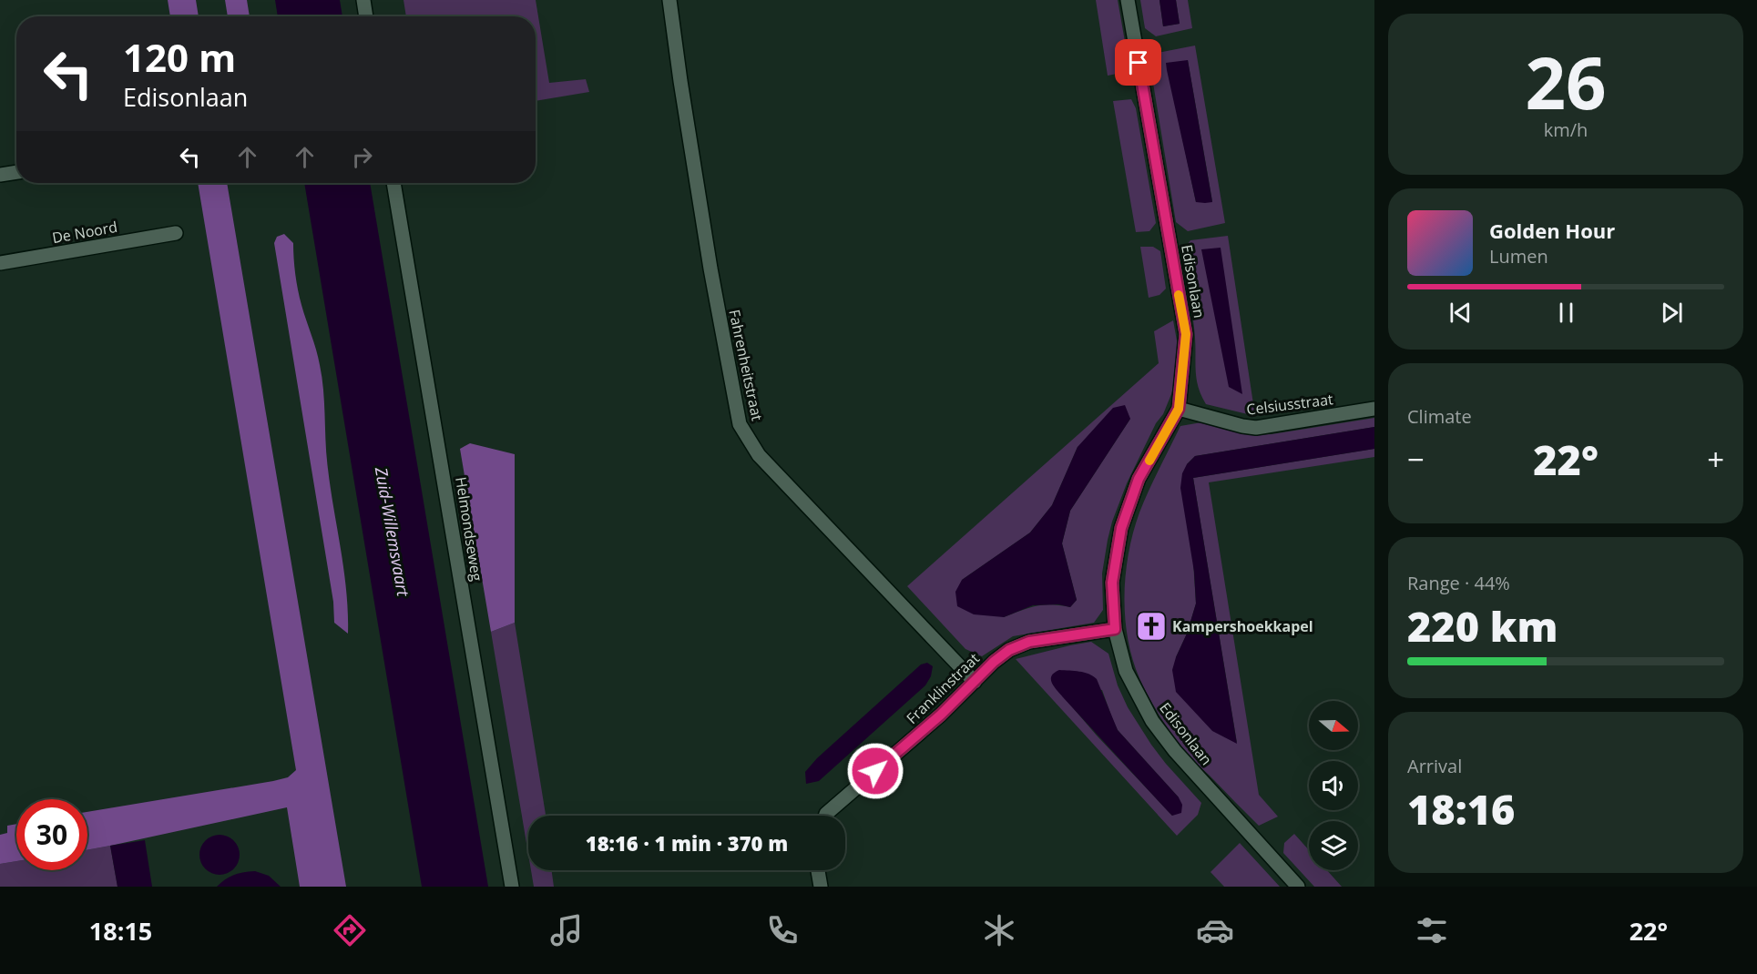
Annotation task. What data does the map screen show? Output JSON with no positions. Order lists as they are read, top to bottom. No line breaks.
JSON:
{"streets":{"street":["De Noord","Edisonlaan","Fahrenheitstraat","Celsiusstraat","Helmondseweg","Franklinstraat"]},"crossings":[["Edisonlaan","Celsiusstraat"],["Edisonlaan","Franklinstraat"],["Fahrenheitstraat","Franklinstraat"]],"water":["Zuid-Willemsvaart"],"places":{"church":["Kampershoekkapel"]},"north":"right","page":{"tile":[["26","km/h"],"Climate",["Range · 44%","220 km"],["Arrival","18:16"]],"turn":["120 m","Edisonlaan"],"song":["Golden Hour","Lumen"],"heat":["−","22°","+"],"limit":"30","trip":"18:16 · 1 min · 370 m","tabs":["18:15","22°"]}}
